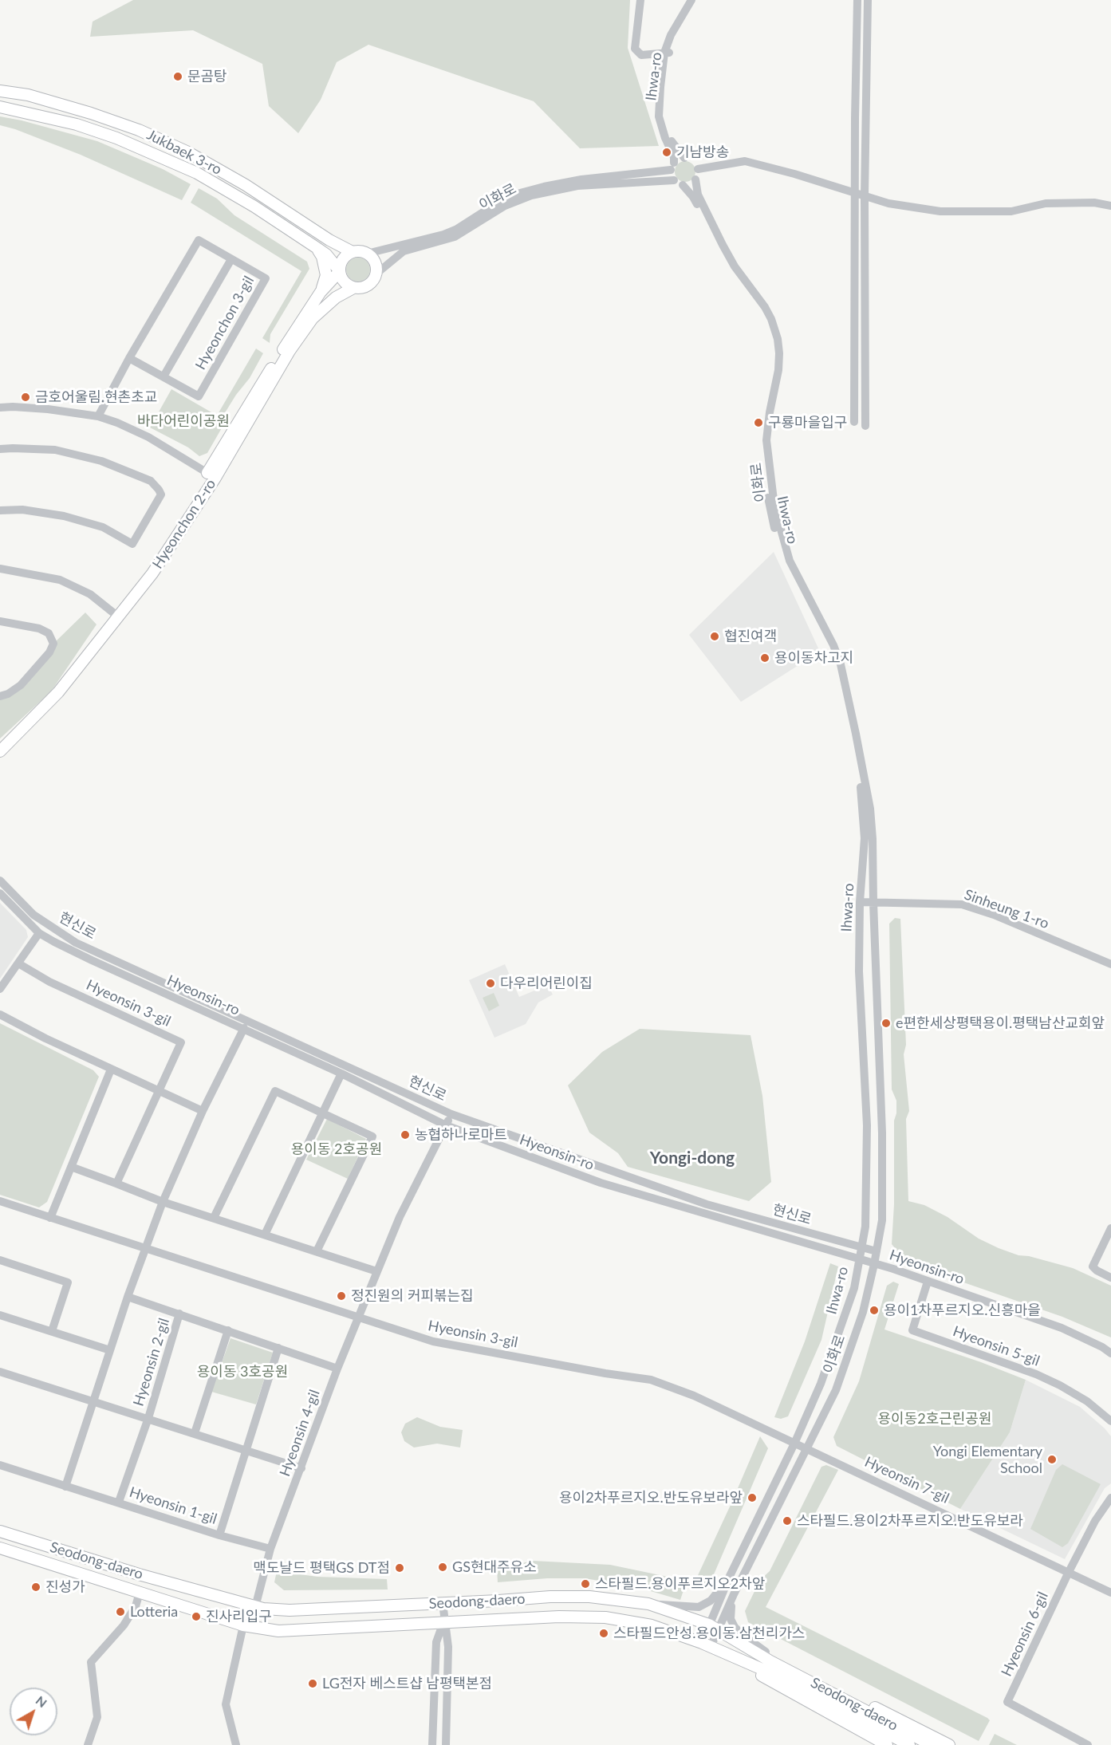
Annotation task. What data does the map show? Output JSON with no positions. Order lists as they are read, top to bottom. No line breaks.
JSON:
{"streets":{"main road":["Jukbaek 3-ro","Hyeonchon 2-ro","Seodong-daero"],"street":["Ihwa-ro","이화로","Hyeonchon 3-gil","Sinheung 1-ro","현신로","Hyeonsin-ro","Hyeonsin 3-gil","Hyeonsin 5-gil","Hyeonsin 2-gil","Hyeonsin 4-gil","Hyeonsin 7-gil","Hyeonsin 1-gil","Hyeonsin 6-gil"]},"crossings":[["Ihwa-ro","이화로"],["Ihwa-ro","Sinheung 1-ro"],["Ihwa-ro","현신로"],["Ihwa-ro","Hyeonsin-ro"],["Ihwa-ro","Hyeonsin 3-gil"],["Ihwa-ro","Hyeonsin 7-gil"],["Ihwa-ro","Seodong-daero"],["Jukbaek 3-ro","이화로"],["Jukbaek 3-ro","Hyeonchon 2-ro"],["이화로","Hyeonchon 2-ro"],["이화로","Sinheung 1-ro"],["이화로","현신로"],["이화로","Hyeonsin-ro"],["이화로","Hyeonsin 7-gil"],["이화로","Seodong-daero"],["현신로","Hyeonsin 4-gil"],["Hyeonsin-ro","Hyeonsin 5-gil"],["Hyeonsin-ro","Hyeonsin 4-gil"],["Hyeonsin 3-gil","Hyeonsin 4-gil"],["Hyeonsin 3-gil","Hyeonsin 7-gil"],["Hyeonsin 2-gil","Hyeonsin 4-gil"],["Hyeonsin 2-gil","Hyeonsin 1-gil"],["Hyeonsin 4-gil","Hyeonsin 1-gil"],["Hyeonsin 4-gil","Seodong-daero"],["Hyeonsin 7-gil","Hyeonsin 6-gil"]],"districts":["Yongi-dong"],"parks":["바다어린이공원","용이동 2호공원","용이동 3호공원","용이동2호근린공원"],"places":["문곰탕","기남방송","금호어울림.현촌초교","구룡마을입구","협진여객","용이동차고지","다우리어린이집","e편한세상평택용이.평택남산교회앞","농협하나로마트","정진원의 커피볶는집","용이1차푸르지오.신흥마을","Yongi Elementary School","용이2차푸르지오.반도유보라앞","스타필드.용이2차푸르지오.반도유보라","GS현대주유소","맥도날드 평택GS DT점","스타필드.용이푸르지오2차앞","진성가","Lotteria","진사리입구","스타필드안성.용이동.삼천리가스","LG전자 베스트샵 남평택본점"],"north":"top right"}
